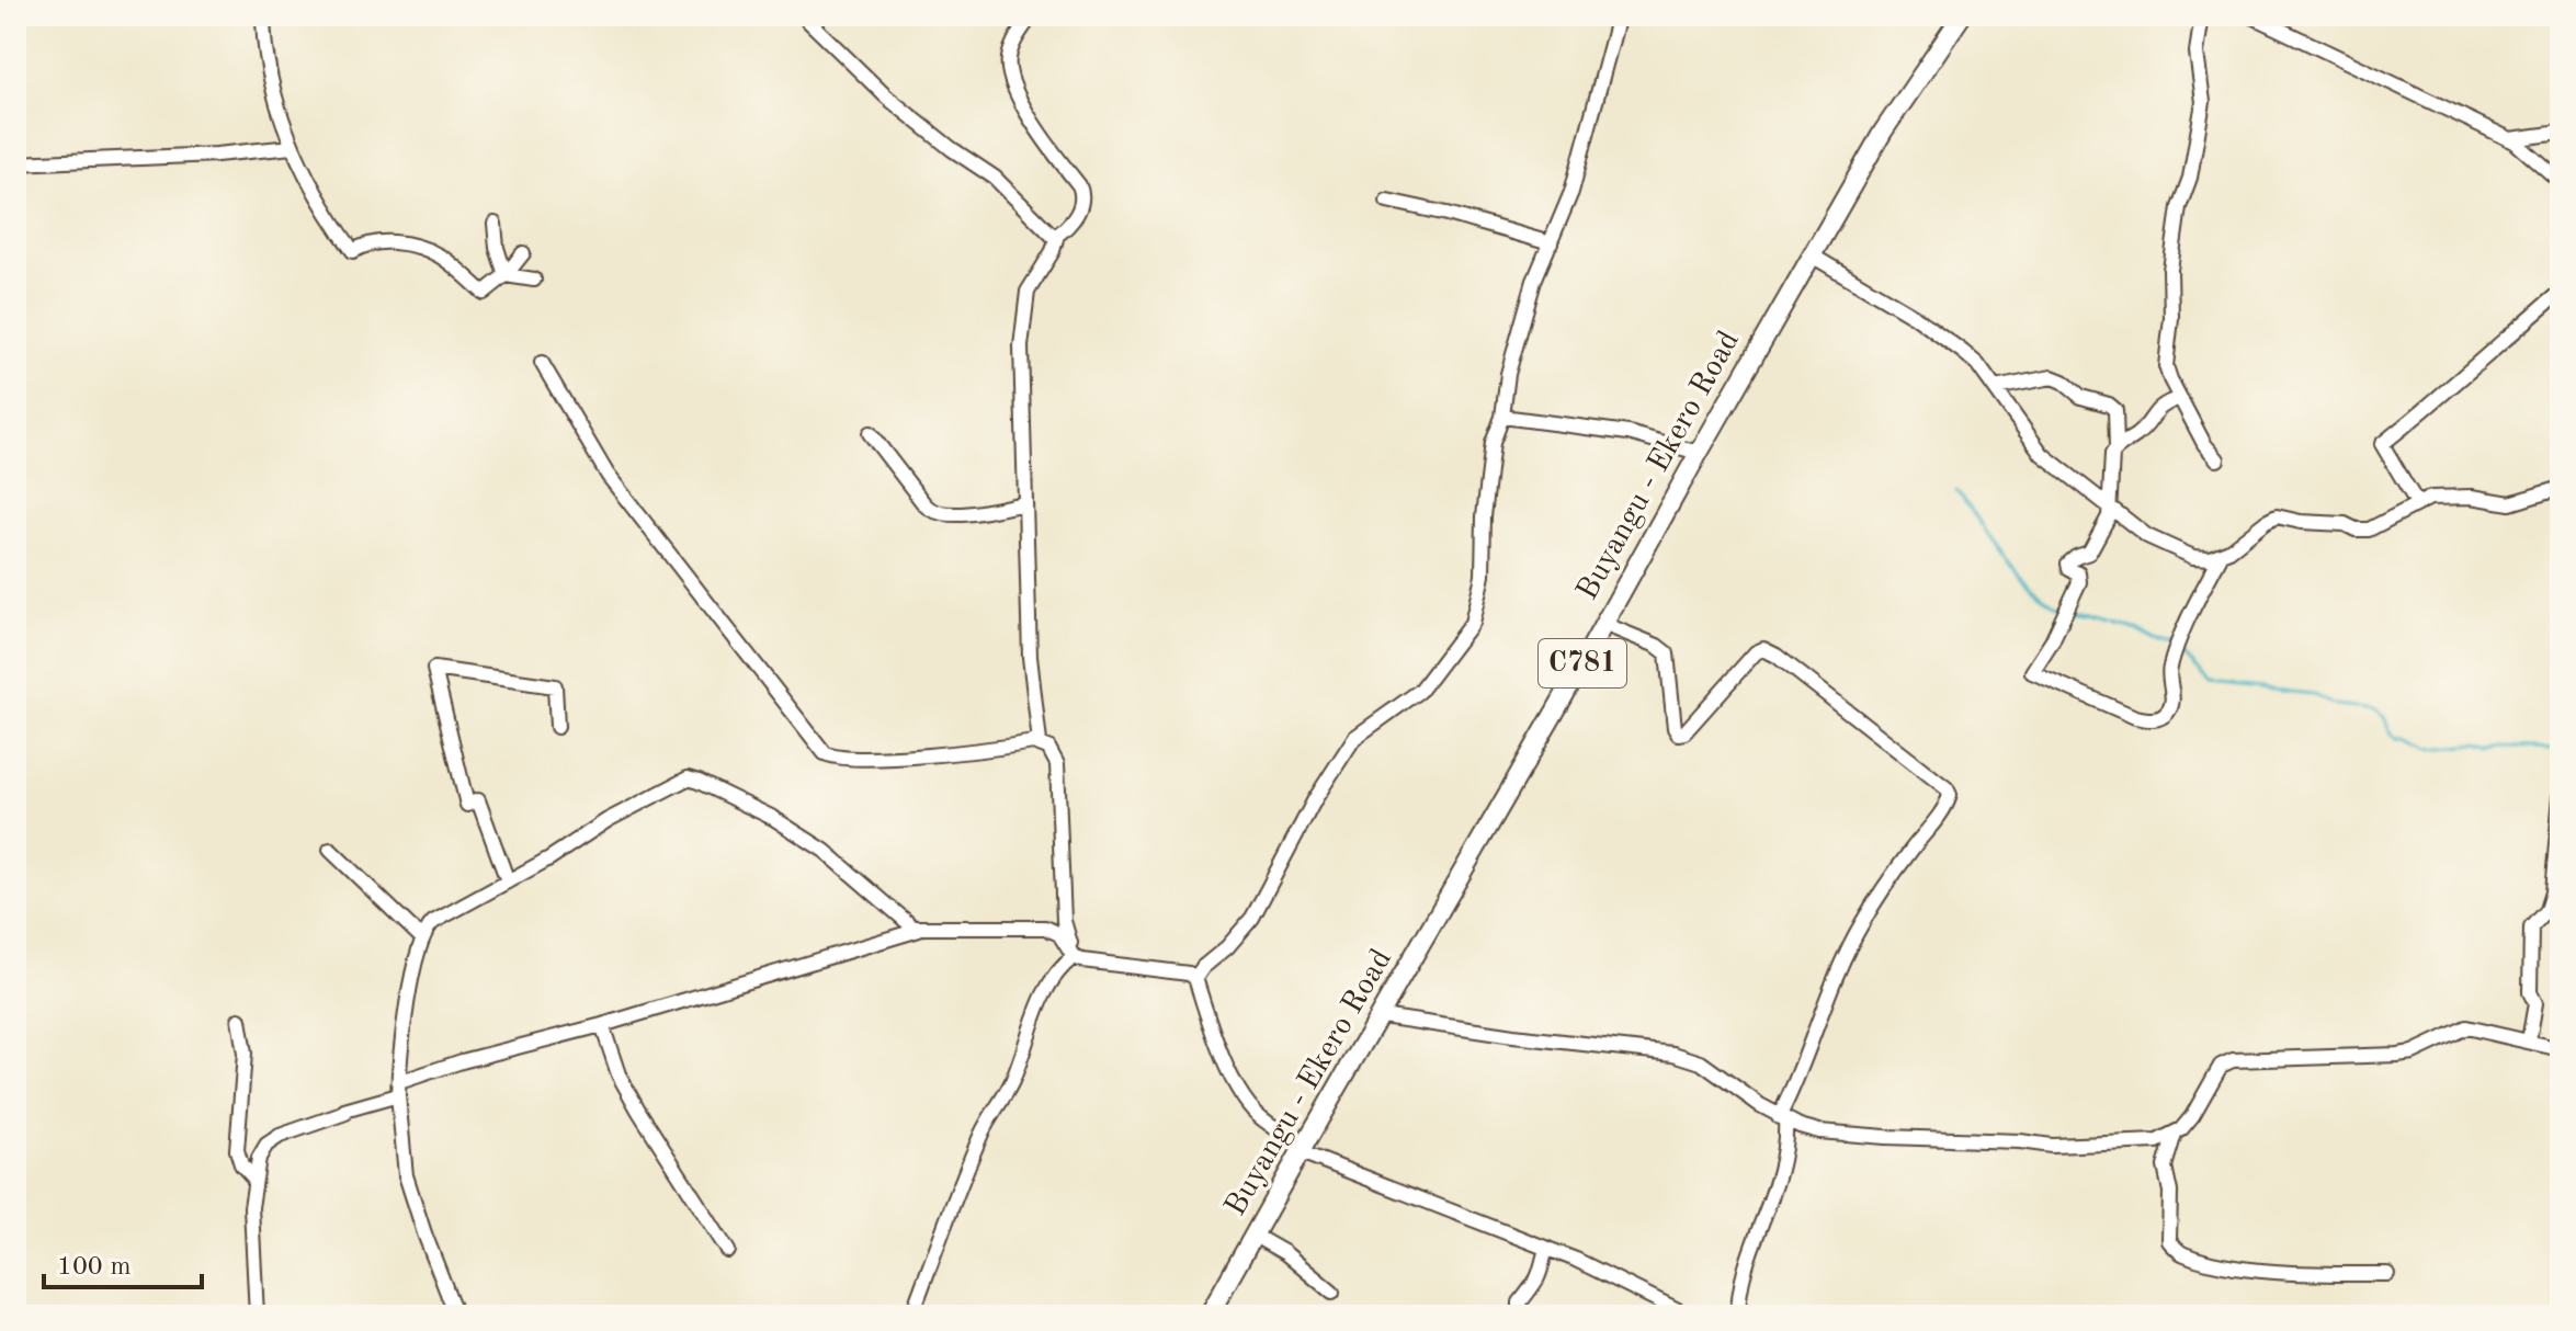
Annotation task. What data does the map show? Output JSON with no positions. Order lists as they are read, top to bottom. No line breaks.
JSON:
{"streets":{"main road":["Buyangu - Ekero Road","C781"]},"scale_bar":"100 m"}
